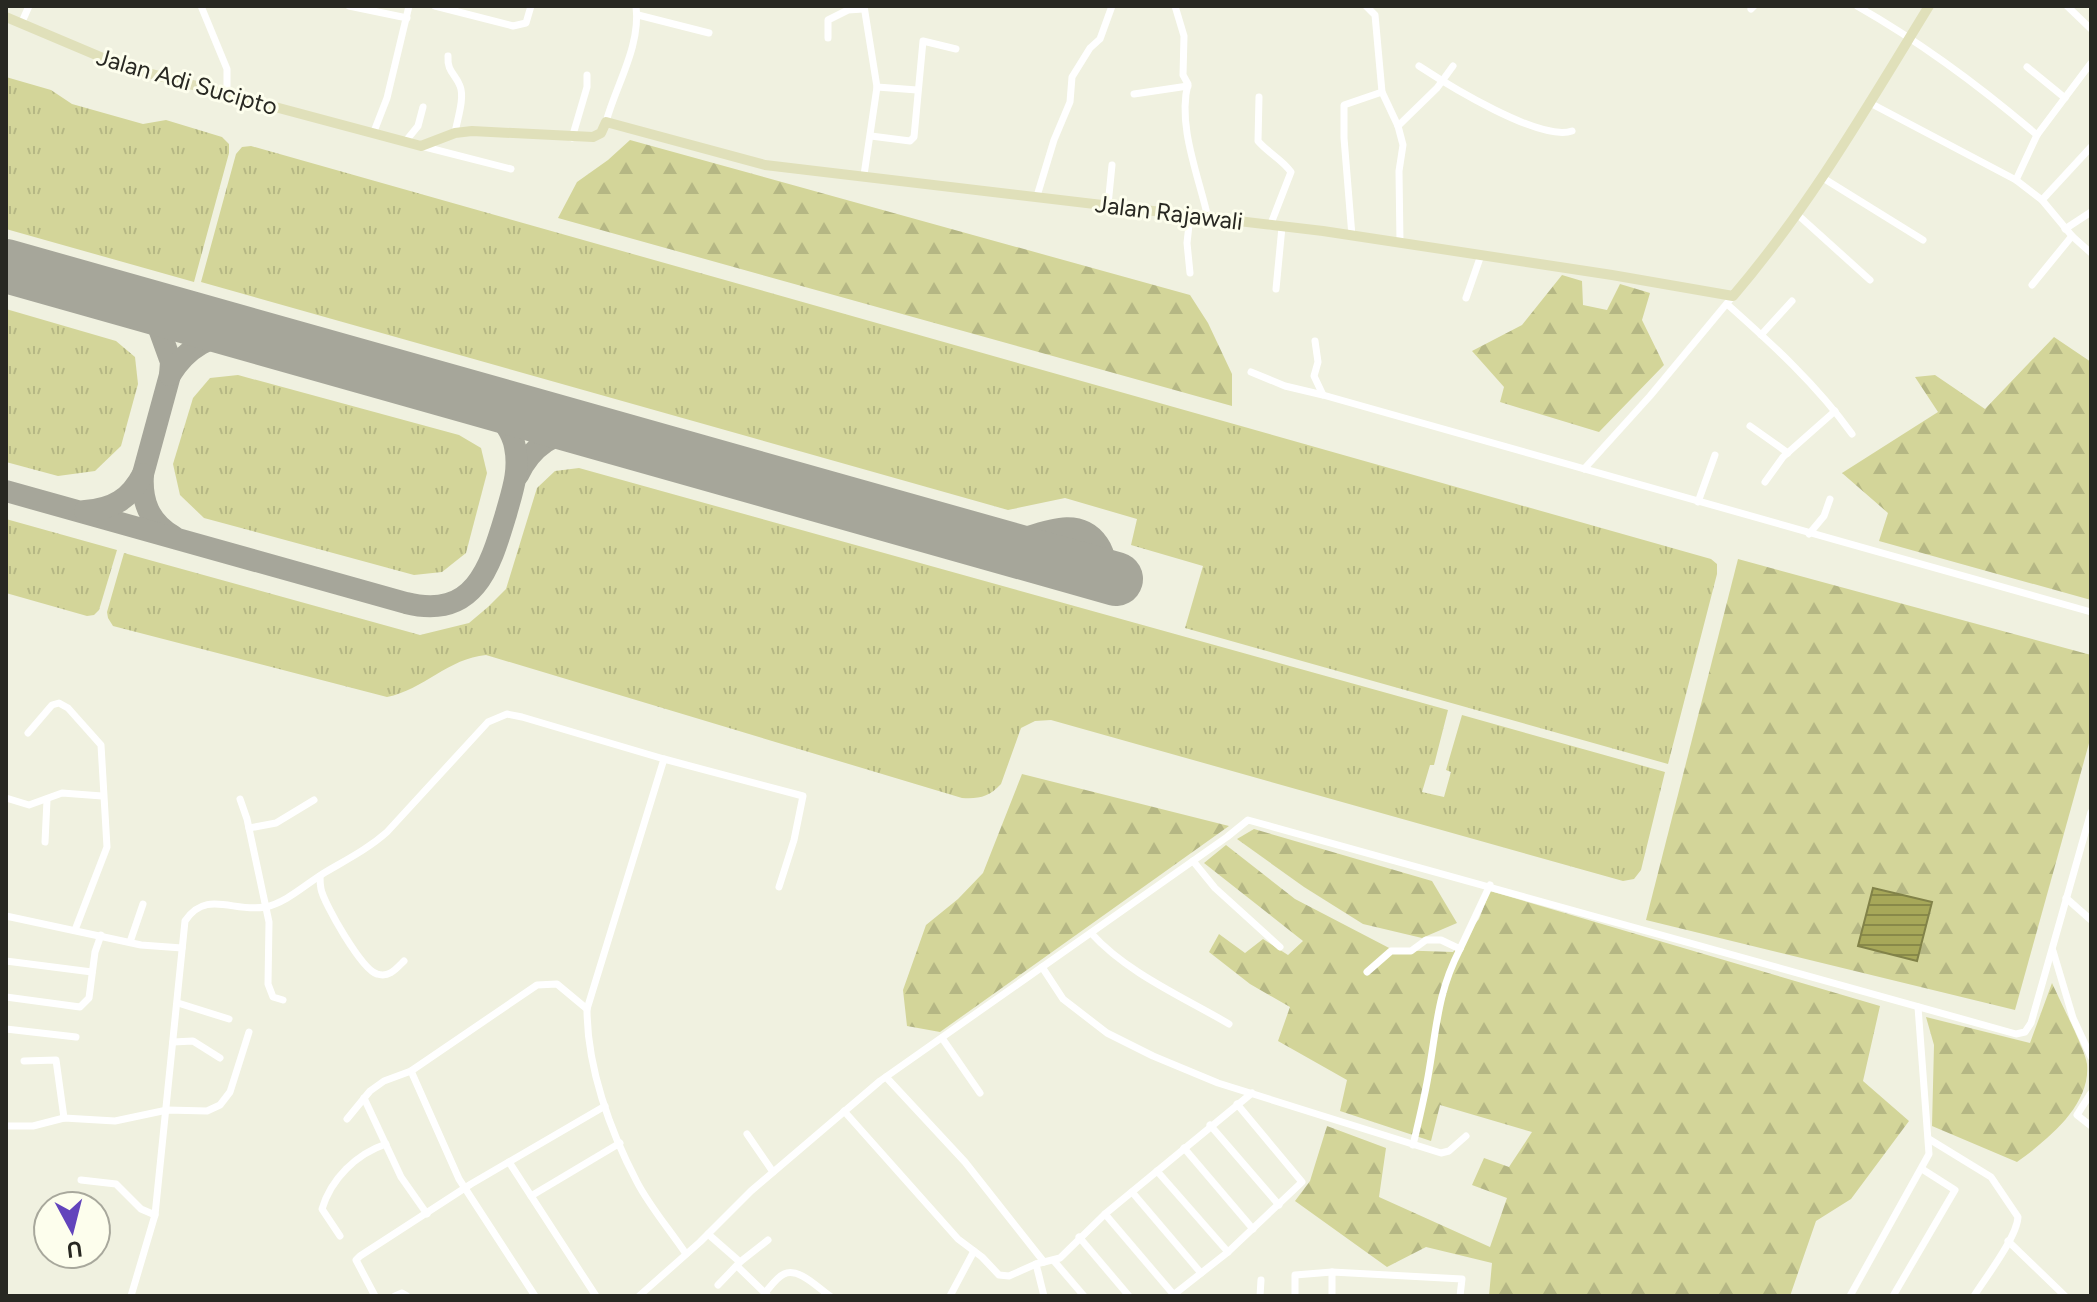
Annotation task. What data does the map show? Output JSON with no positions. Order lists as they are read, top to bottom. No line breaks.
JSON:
{"streets":{"street":["Jalan Adi Sucipto","Jalan Rajawali"]},"north":"bottom"}
